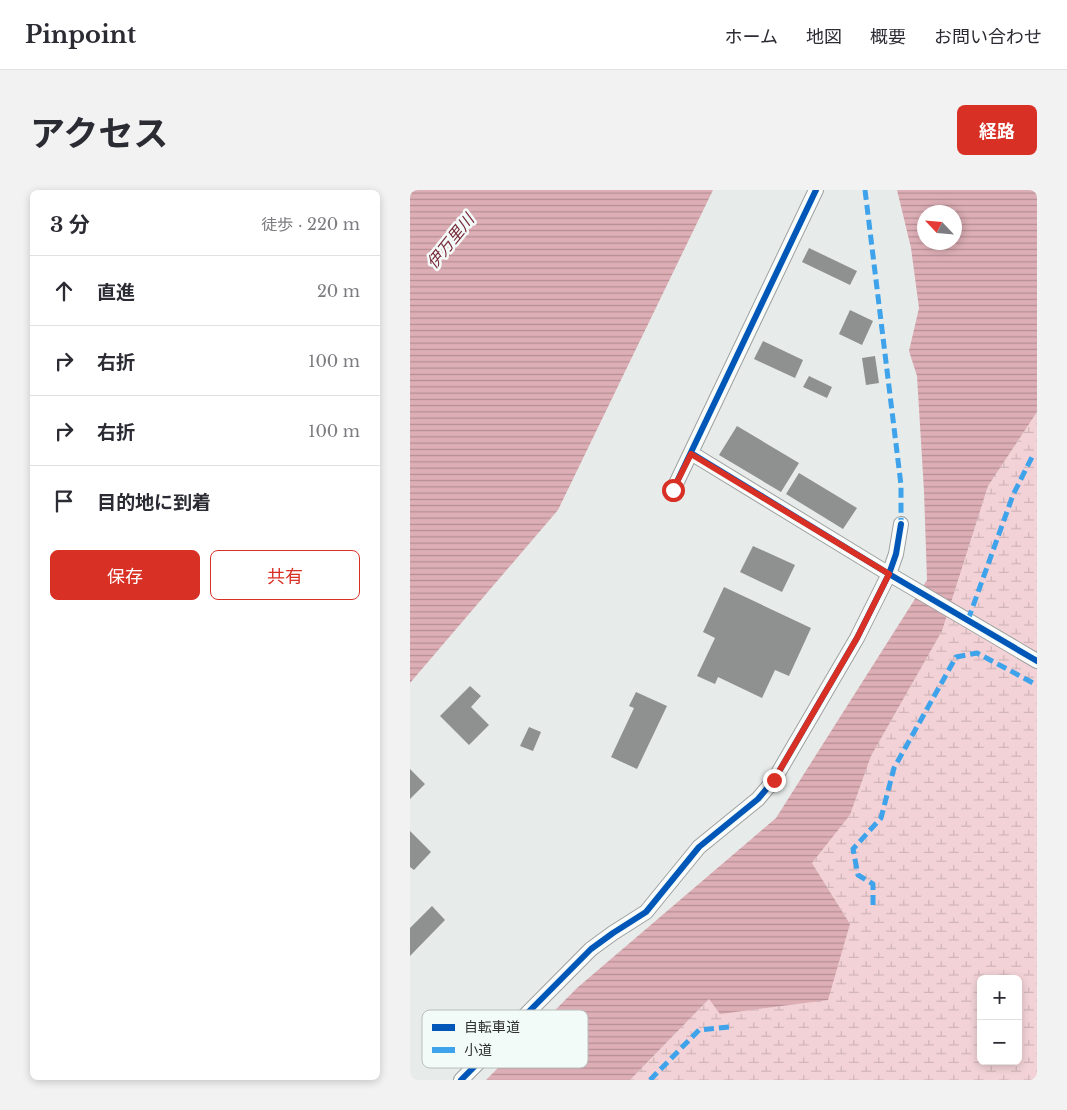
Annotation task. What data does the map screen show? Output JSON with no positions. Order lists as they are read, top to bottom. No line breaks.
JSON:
{"water":["伊万里川"],"legend":["自転車道","小道"],"north":"top left","page":{"header":"Pinpoint","nav":["ホーム","地図","概要","お問い合わせ"],"title":"アクセス","buttons":["経路",["保存","共有"]],"heading":["3 分","徒歩 · 220 m"],"list":[["直進","20 m"],["右折","100 m"],["右折","100 m"],"目的地に到着"],"map_buttons":["+","−"]}}
